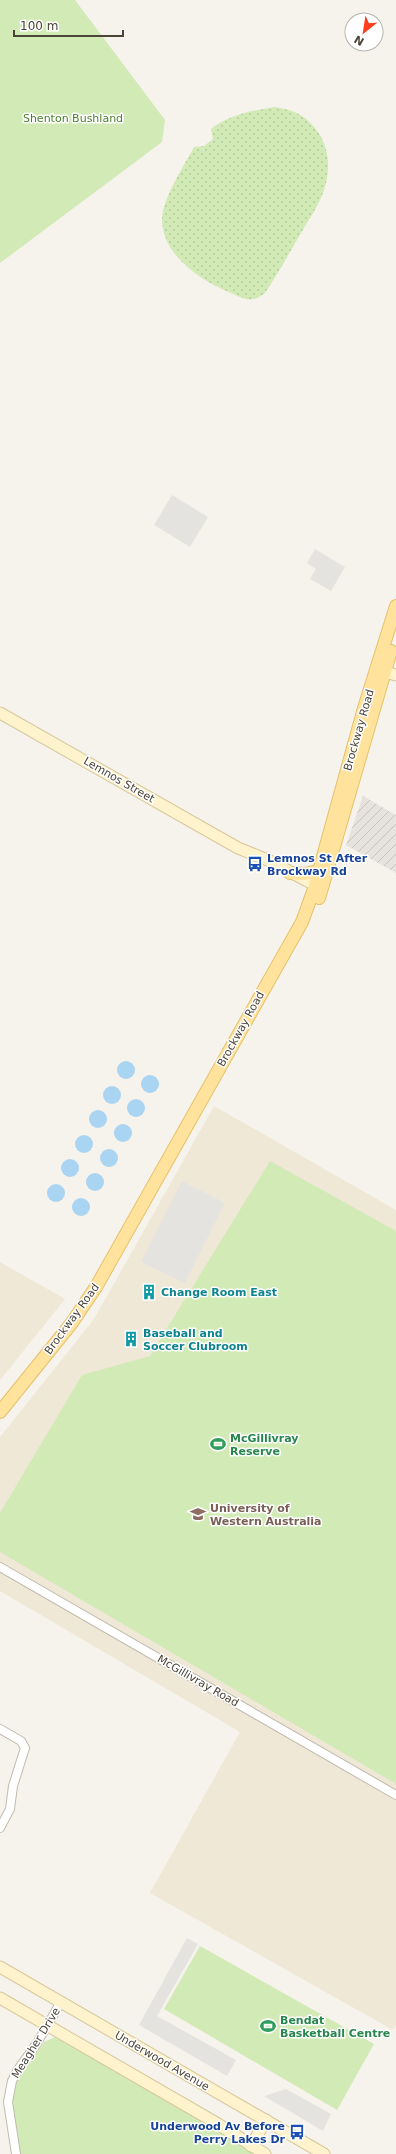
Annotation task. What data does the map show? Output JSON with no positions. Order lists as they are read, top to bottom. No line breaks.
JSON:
{"streets":{"main road":["Brockway Road","Lemnos Street","Underwood Avenue"],"street":["McGillivray Road","Meagher Drive"]},"crossings":[["Brockway Road","Lemnos Street"],["Meagher Drive","Underwood Avenue"]],"parks":["Shenton Bushland"],"places":{"bus stop":["Lemnos St After Brockway Rd","Underwood Av Before Perry Lakes Dr"],"building":["Change Room East","Baseball and Soccer Clubroom"],"sports":["McGillivray Reserve","Bendat Basketball Centre"],"school or university":["University of Western Australia"]},"scale_bar":"100 m","north":"bottom left"}
